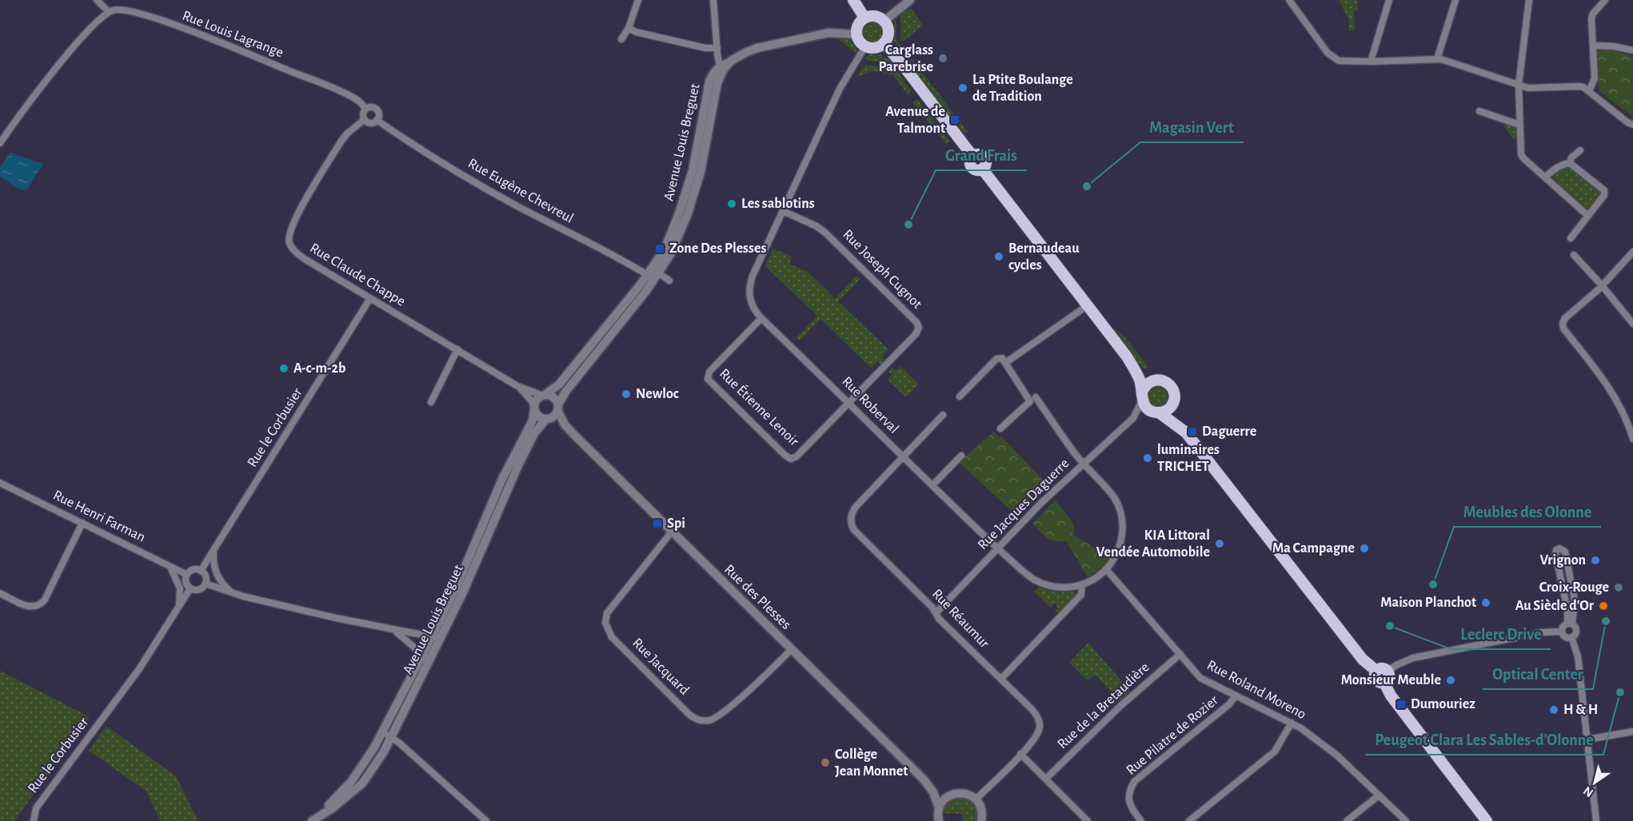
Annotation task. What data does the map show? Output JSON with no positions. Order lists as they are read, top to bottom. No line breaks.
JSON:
{"streets":{"street":["Rue Louis Lagrange","Avenue Louis Breguet","Rue Eugène Chevreul","Rue Joseph Cugnot","Rue Claude Chappe","Rue Roberval","Rue Étienne Lenoir","Rue le Corbusier","Rue Jacques Daguerre","Rue Henri Farman","Rue des Plesses","Rue Réaumur","Rue Jacquard","Rue Roland Moreno","Rue de la Bretaudière","Rue Pilatre de Rozier"]},"crossings":[["Rue Louis Lagrange","Rue Eugène Chevreul"],["Rue Louis Lagrange","Rue Claude Chappe"],["Avenue Louis Breguet","Rue Eugène Chevreul"],["Avenue Louis Breguet","Rue Claude Chappe"],["Avenue Louis Breguet","Rue des Plesses"],["Rue Eugène Chevreul","Rue Claude Chappe"],["Rue Joseph Cugnot","Rue Roberval"],["Rue Joseph Cugnot","Rue Étienne Lenoir"],["Rue Claude Chappe","Rue le Corbusier"],["Rue Claude Chappe","Rue des Plesses"],["Rue Roberval","Rue Étienne Lenoir"],["Rue Roberval","Rue Jacques Daguerre"],["Rue Roberval","Rue Réaumur"],["Rue Roberval","Rue Roland Moreno"],["Rue le Corbusier","Rue Henri Farman"],["Rue Jacques Daguerre","Rue Réaumur"],["Rue des Plesses","Rue Réaumur"],["Rue des Plesses","Rue Jacquard"],["Rue Roland Moreno","Rue de la Bretaudière"],["Rue Roland Moreno","Rue Pilatre de Rozier"]],"places":{"other":["Carglass Parebrise","La Ptite Boulange de Tradition","Magasin Vert","Les sablotins","Grand Frais","Bernaudeau cycles","A-c-m-2b","Newloc","luminaires TRICHET","KIA Littoral Vendée Automobile","Ma Campagne","Vrignon","Meubles des Olonne","Croix-Rouge","Maison Planchot","Au Siècle d'Or","Optical Center","Leclerc Drive","Monsieur Meuble","Peugeot Clara Les Sables-d'Olonne","H & H","Collège Jean Monnet"],"transit":["Avenue de Talmont","Zone Des Plesses","Daguerre","Spi","Dumouriez"]},"north":"bottom left"}
